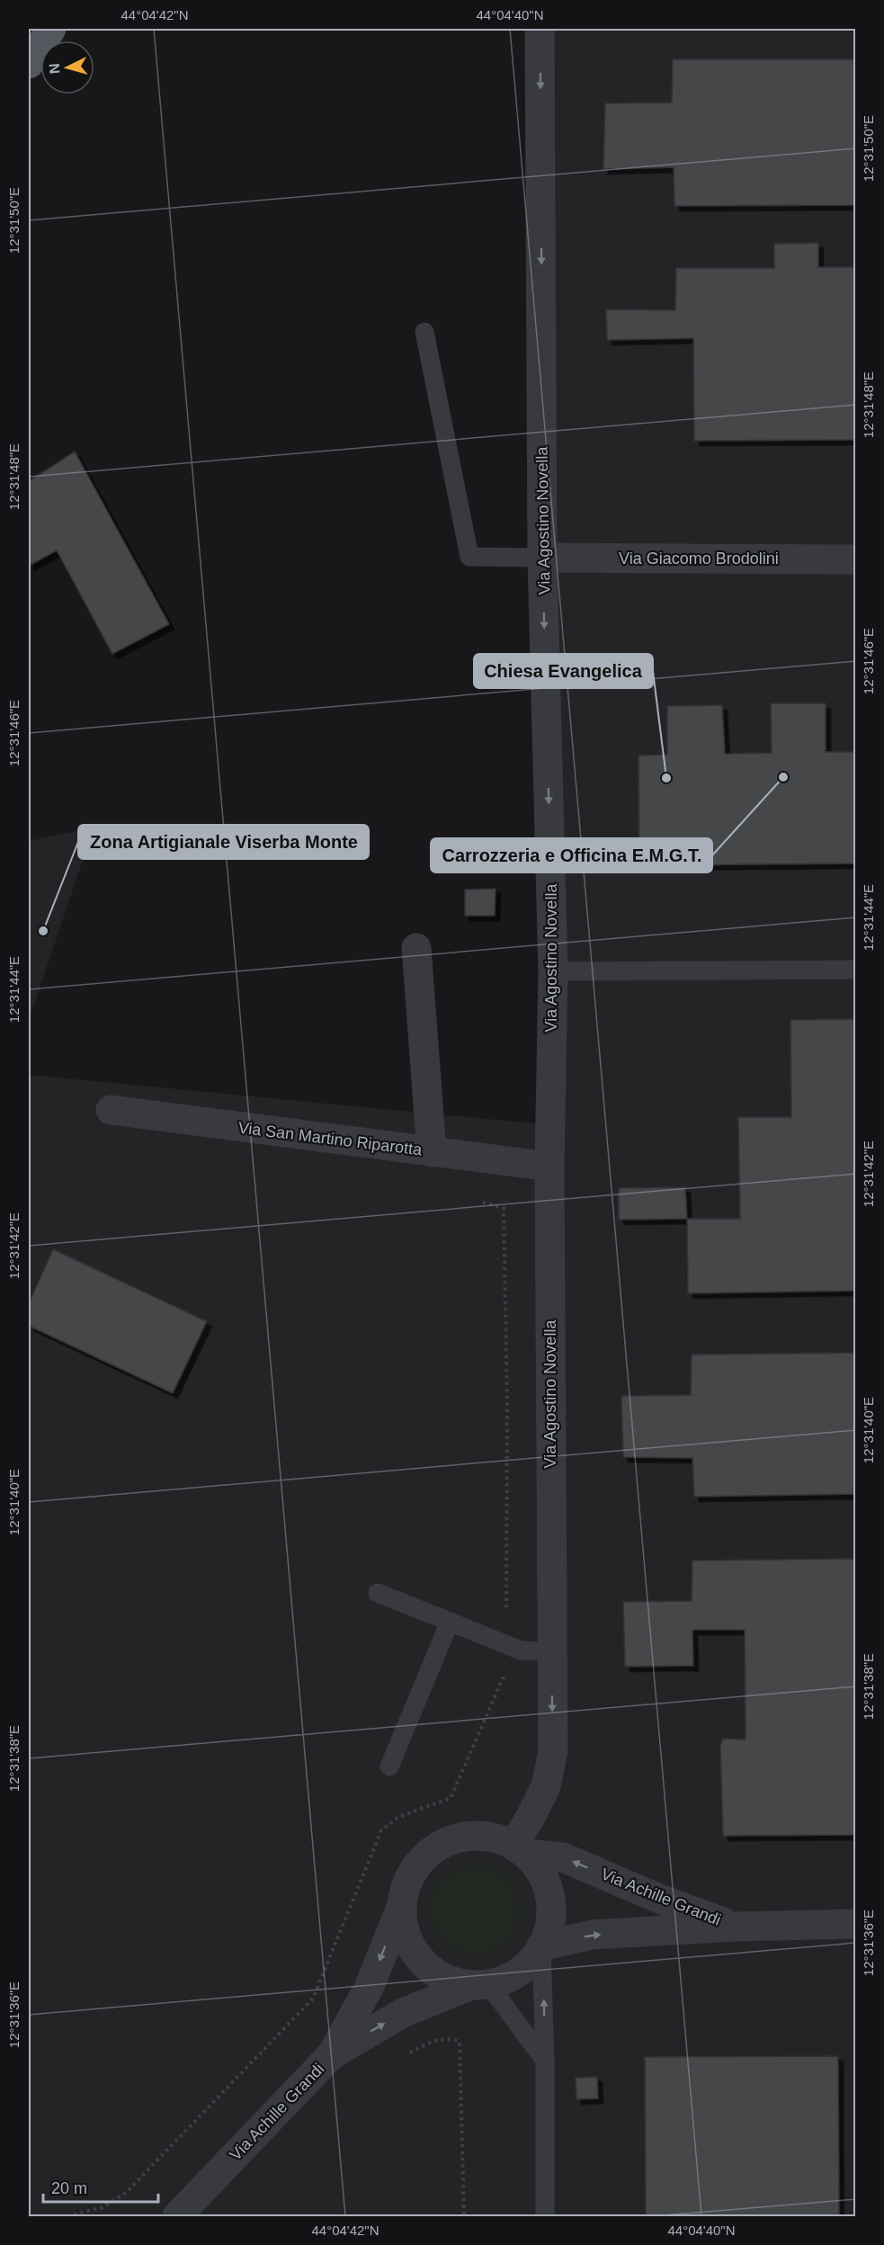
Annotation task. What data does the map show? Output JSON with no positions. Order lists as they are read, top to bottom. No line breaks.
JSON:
{"streets":{"street":["Via Agostino Novella","Via Giacomo Brodolini","Via San Martino Riparotta","Via Achille Grandi"]},"crossings":[["Via Agostino Novella","Via Giacomo Brodolini"],["Via Agostino Novella","Via San Martino Riparotta"],["Via Agostino Novella","Via Achille Grandi"]],"one_way":["Via Agostino Novella"],"places":["Carrozzeria e Officina E.M.G.T.","Chiesa Evangelica","Zona Artigianale Viserba Monte"],"scale_bar":"20 m","north":"left","coordinates":["44°04'42\"N","44°04'40\"N","12°31'50\"E","12°31'48\"E","12°31'46\"E","12°31'44\"E","12°31'42\"E","12°31'40\"E","12°31'38\"E","12°31'36\"E"]}
